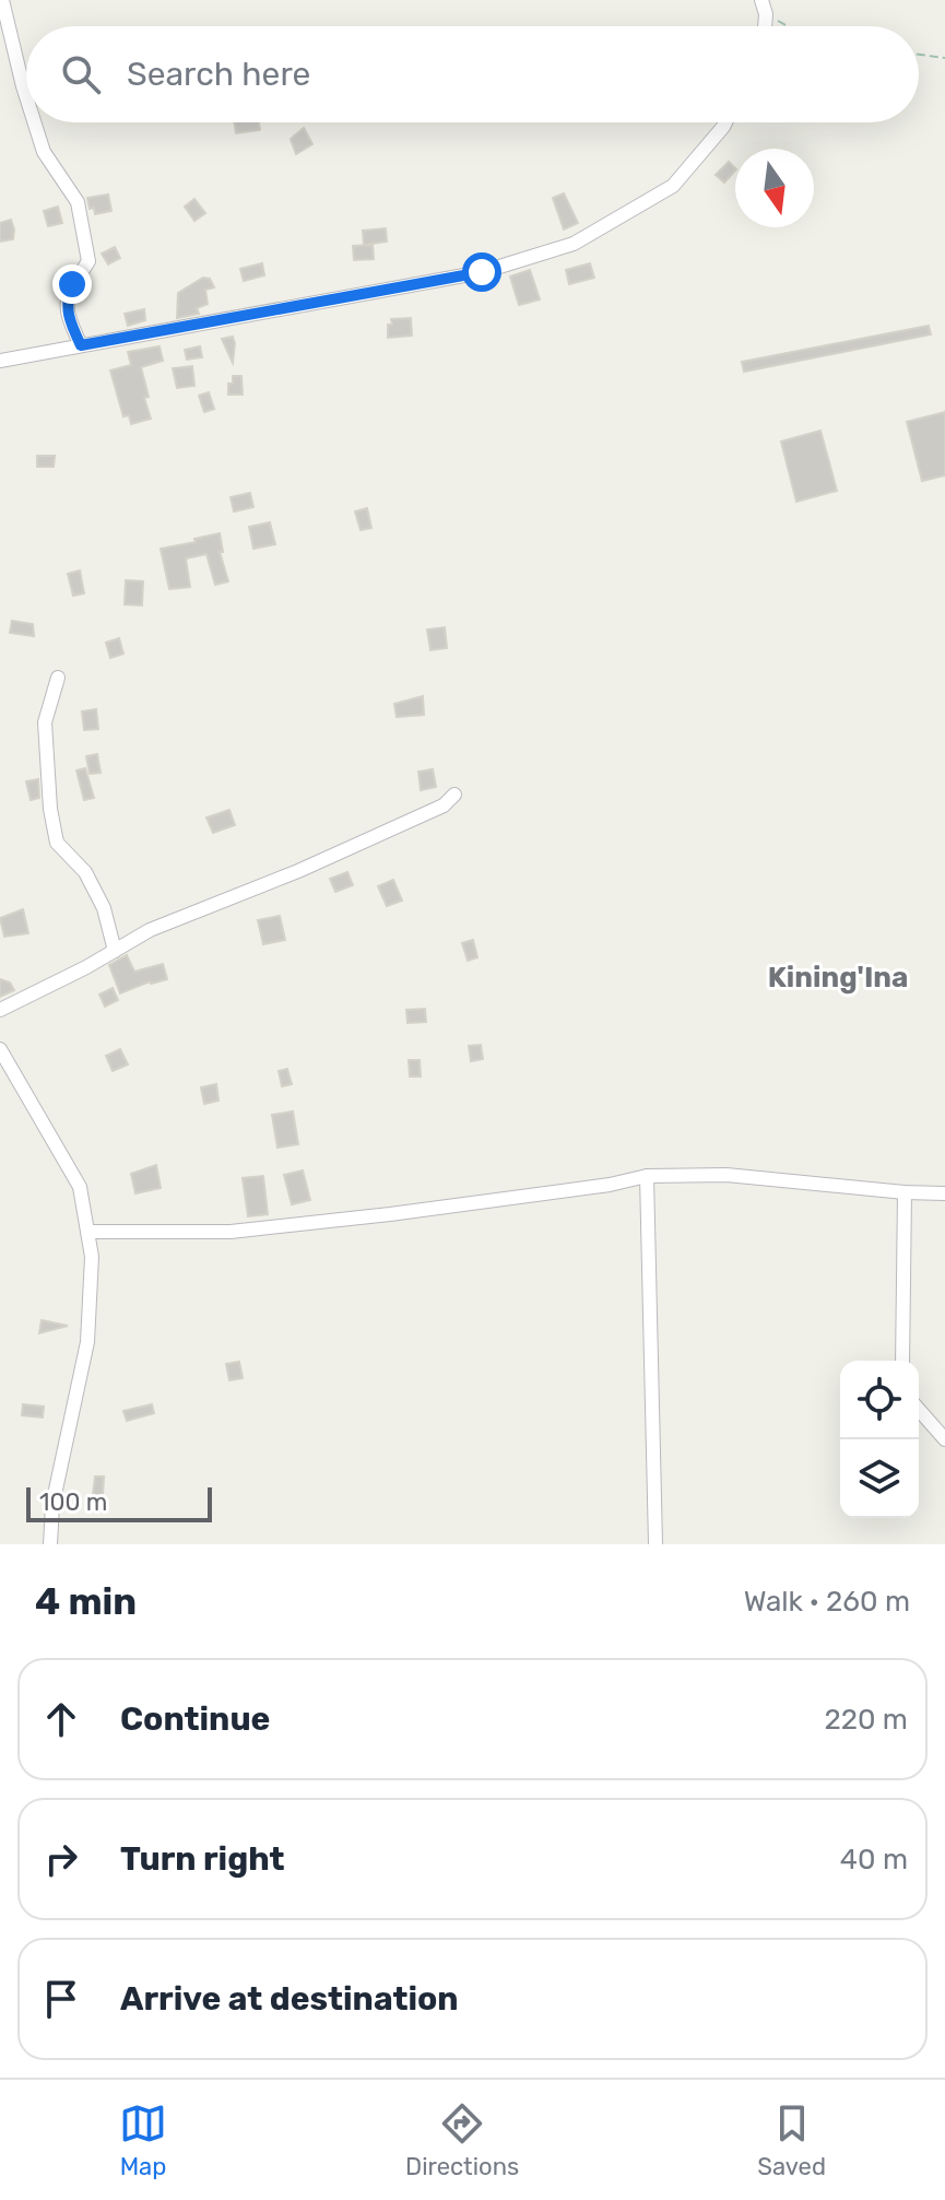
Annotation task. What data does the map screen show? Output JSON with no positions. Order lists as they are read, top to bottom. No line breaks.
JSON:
{"districts":["Kining'Ina"],"scale_bar":"100 m","north":"bottom","page":{"search":"Search here","scale":"100 m","heading":["4 min","Walk · 260 m"],"list":[["Continue","220 m"],["Turn right","40 m"],"Arrive at destination"],"nav":["Map","Directions","Saved"]}}
